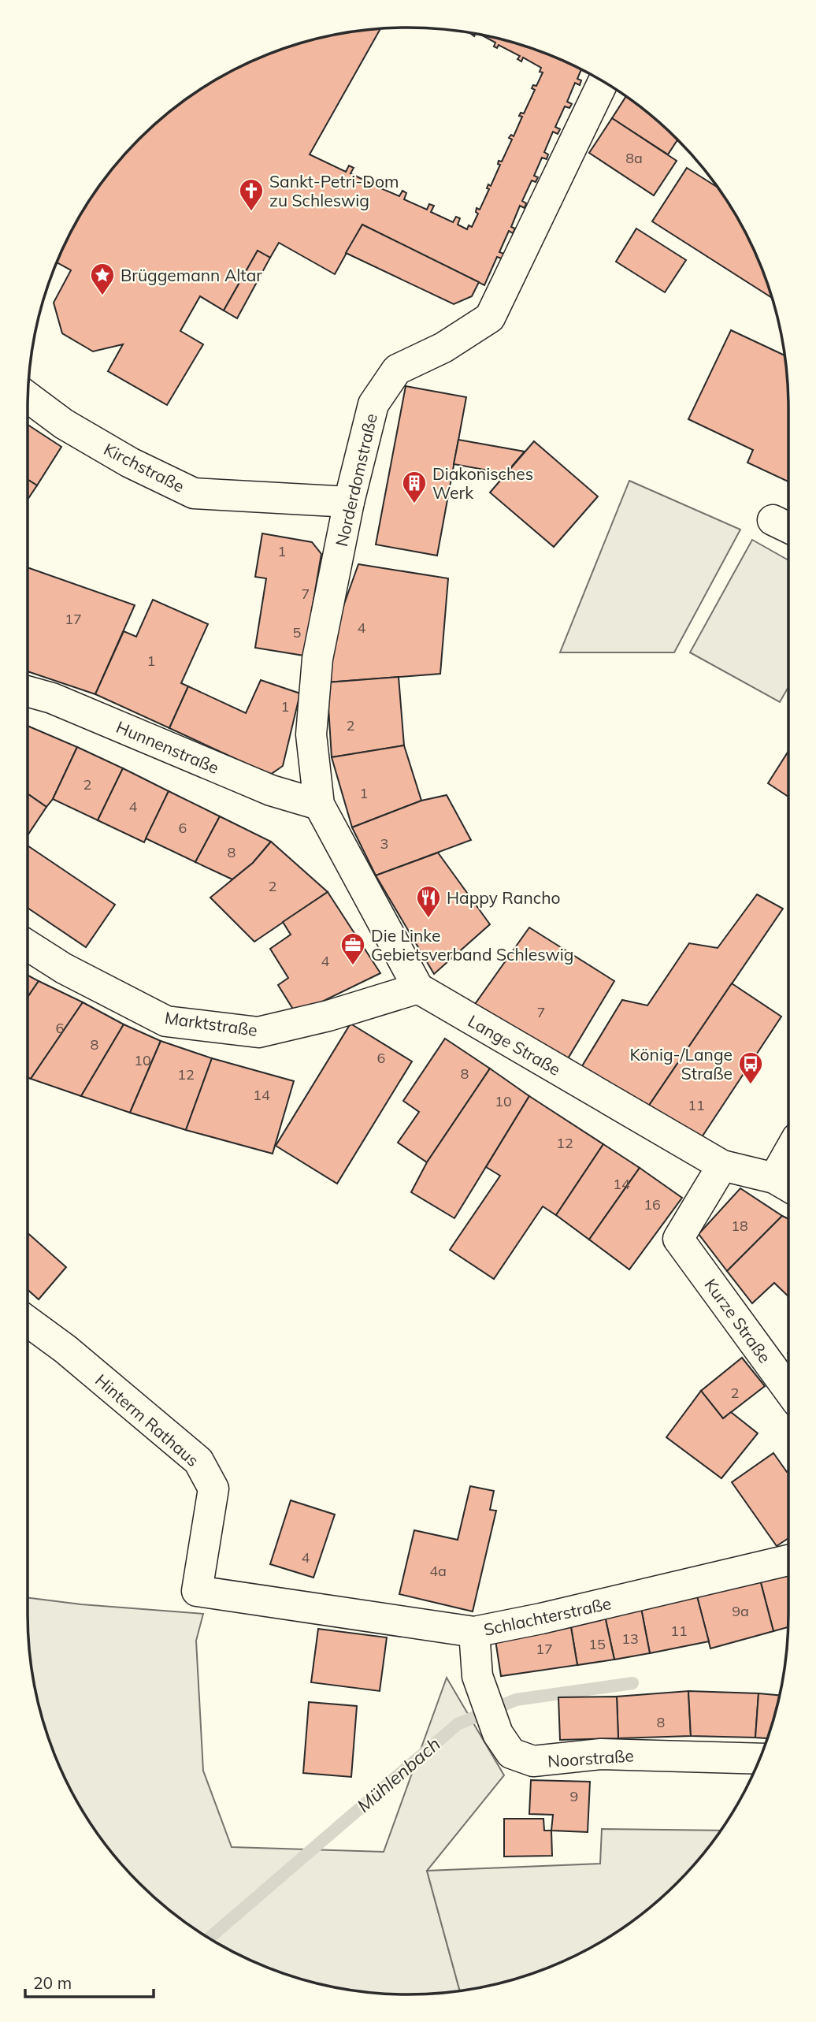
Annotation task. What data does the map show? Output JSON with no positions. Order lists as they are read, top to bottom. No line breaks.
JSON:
{"streets":{"street":["Kirchstraße","Norderdomstraße","Hunnenstraße","Marktstraße","Lange Straße","Kurze Straße","Hinterm Rathaus","Schlachterstraße","Noorstraße"]},"crossings":[["Kirchstraße","Norderdomstraße"],["Norderdomstraße","Hunnenstraße"],["Marktstraße","Lange Straße"],["Lange Straße","Kurze Straße"],["Hinterm Rathaus","Schlachterstraße"],["Schlachterstraße","Noorstraße"]],"water":["Mühlenbach"],"places":{"church":["Sankt-Petri-Dom zu Schleswig"],"place":["Brüggemann Altar"],"building":["Diakonisches Werk"],"restaurant":["Happy Rancho"],"office":["Die Linke Gebietsverband Schleswig"],"bus stop":["König-/Lange Straße"]},"house_numbers":["8a","1","7","17","4","5","1","1","2","2","1","4","6","3","8","2","4","7","6","8","6","10","8","12","14","10","11","12","14","16","18","2","4","4a","9a","11","13","15","17","8","9"],"scale_bar":"20 m"}
